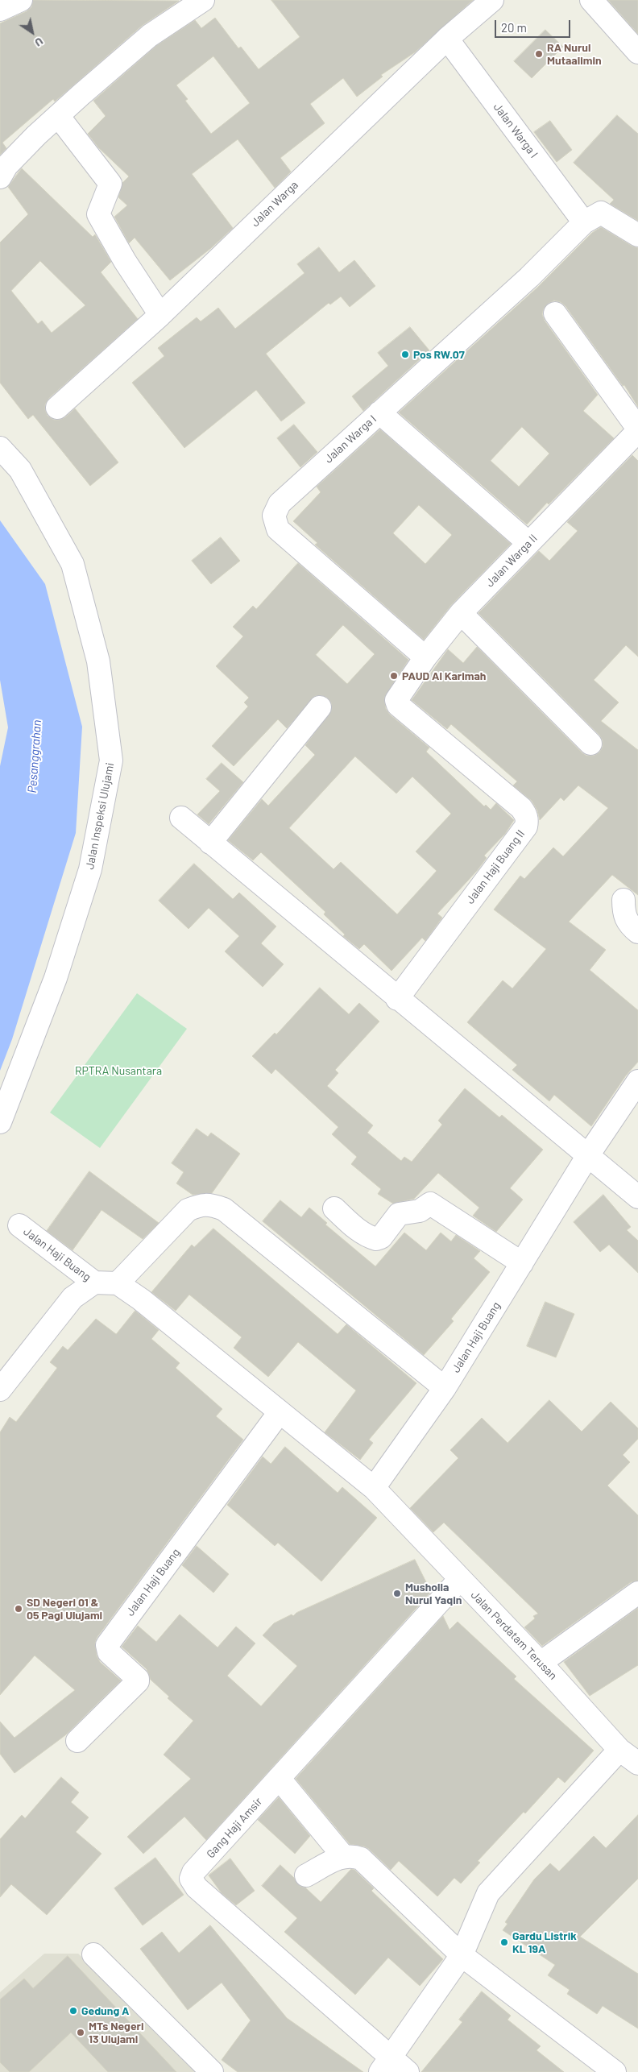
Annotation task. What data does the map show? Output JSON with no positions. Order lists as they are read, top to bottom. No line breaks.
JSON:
{"streets":{"street":["Jalan Warga I","Jalan Warga","Jalan Warga II","Jalan Inspeksi Ulujami","Jalan Haji Buang II","Jalan Haji Buang","Jalan Perdatam Terusan","Gang Haji Amsir"]},"crossings":[["Jalan Warga I","Jalan Warga"],["Jalan Warga I","Jalan Warga II"],["Jalan Warga II","Jalan Haji Buang II"],["Jalan Haji Buang","Jalan Perdatam Terusan"],["Jalan Perdatam Terusan","Gang Haji Amsir"]],"water":["Pesanggrahan"],"parks":["RPTRA Nusantara"],"places":["RA Nurul Mutaalimin","Pos RW.07","PAUD Al Karimah","Musholla Nurul Yaqin","SD Negeri 01 & 05 Pagi Ulujami","Gardu Listrik KL 19A","Gedung A","MTs Negeri 13 Ulujami"],"scale_bar":"20 m","north":"bottom right"}
